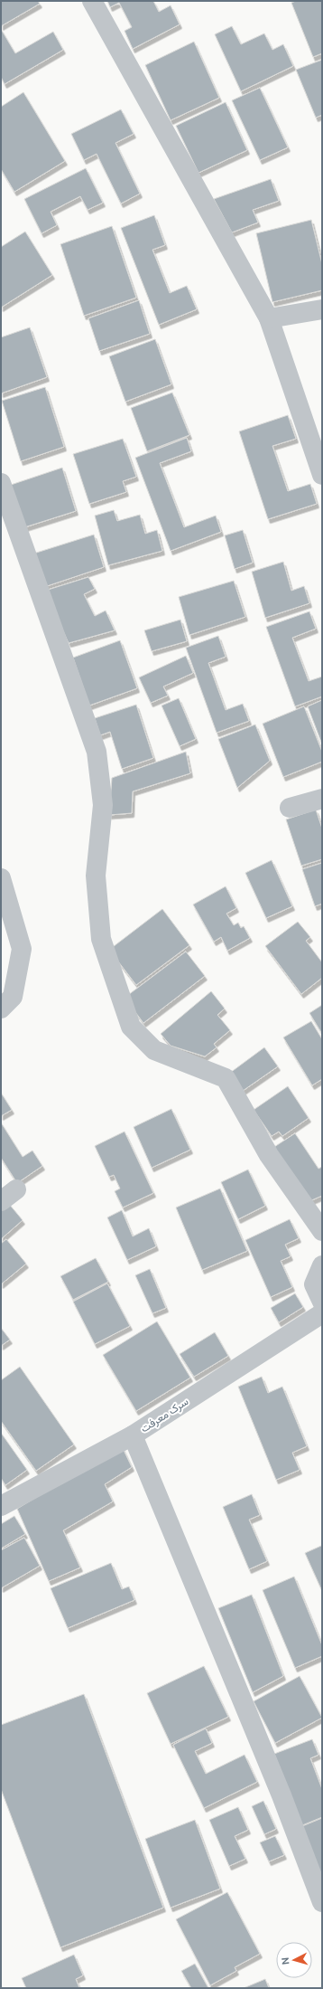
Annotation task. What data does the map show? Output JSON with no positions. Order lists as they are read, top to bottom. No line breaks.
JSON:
{"streets":{"street":["سرک معرفت"]},"north":"left"}
